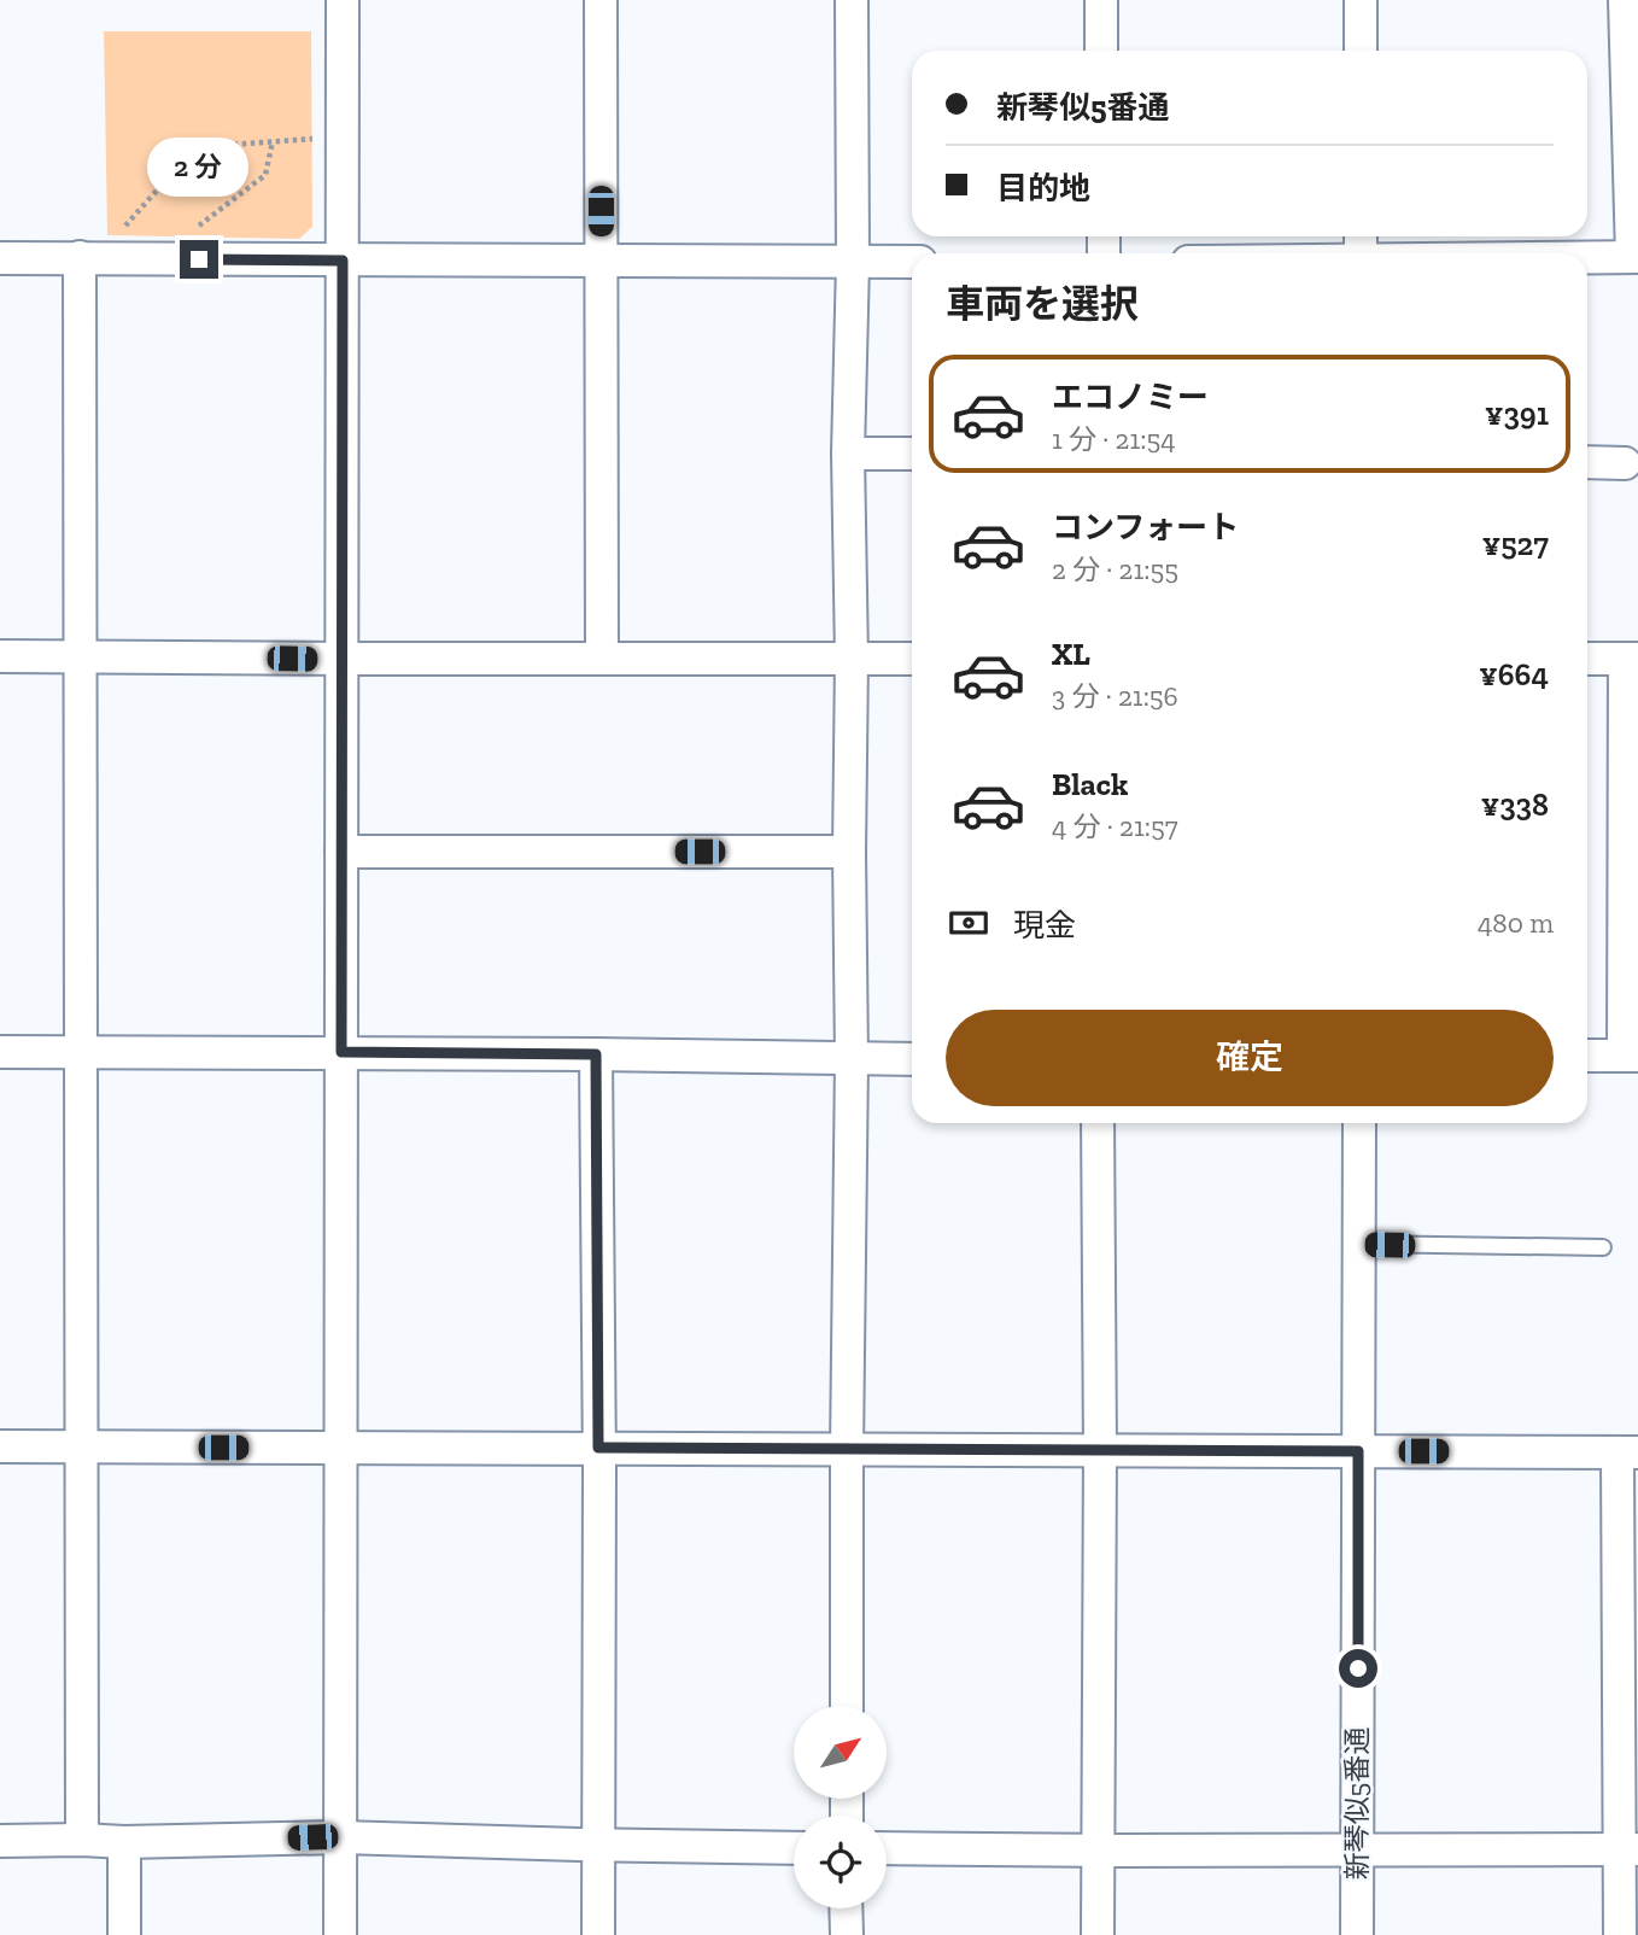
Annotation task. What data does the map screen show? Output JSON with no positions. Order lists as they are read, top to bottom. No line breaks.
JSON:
{"streets":{"street":["新琴似5番通"]},"north":"top right","page":{"banner":["新琴似5番通","目的地"],"bubble":"2 分","heading":"車両を選択","list":[{"name":"エコノミー","note":"1 分 · 21:54","value":"¥391"},{"name":"コンフォート","note":"2 分 · 21:55","value":"¥527"},{"name":"XL","note":"3 分 · 21:56","value":"¥664"},{"name":"Black","note":"4 分 · 21:57","value":"¥338"}],"pay":["現金","480 m"],"buttons":"確定"}}
